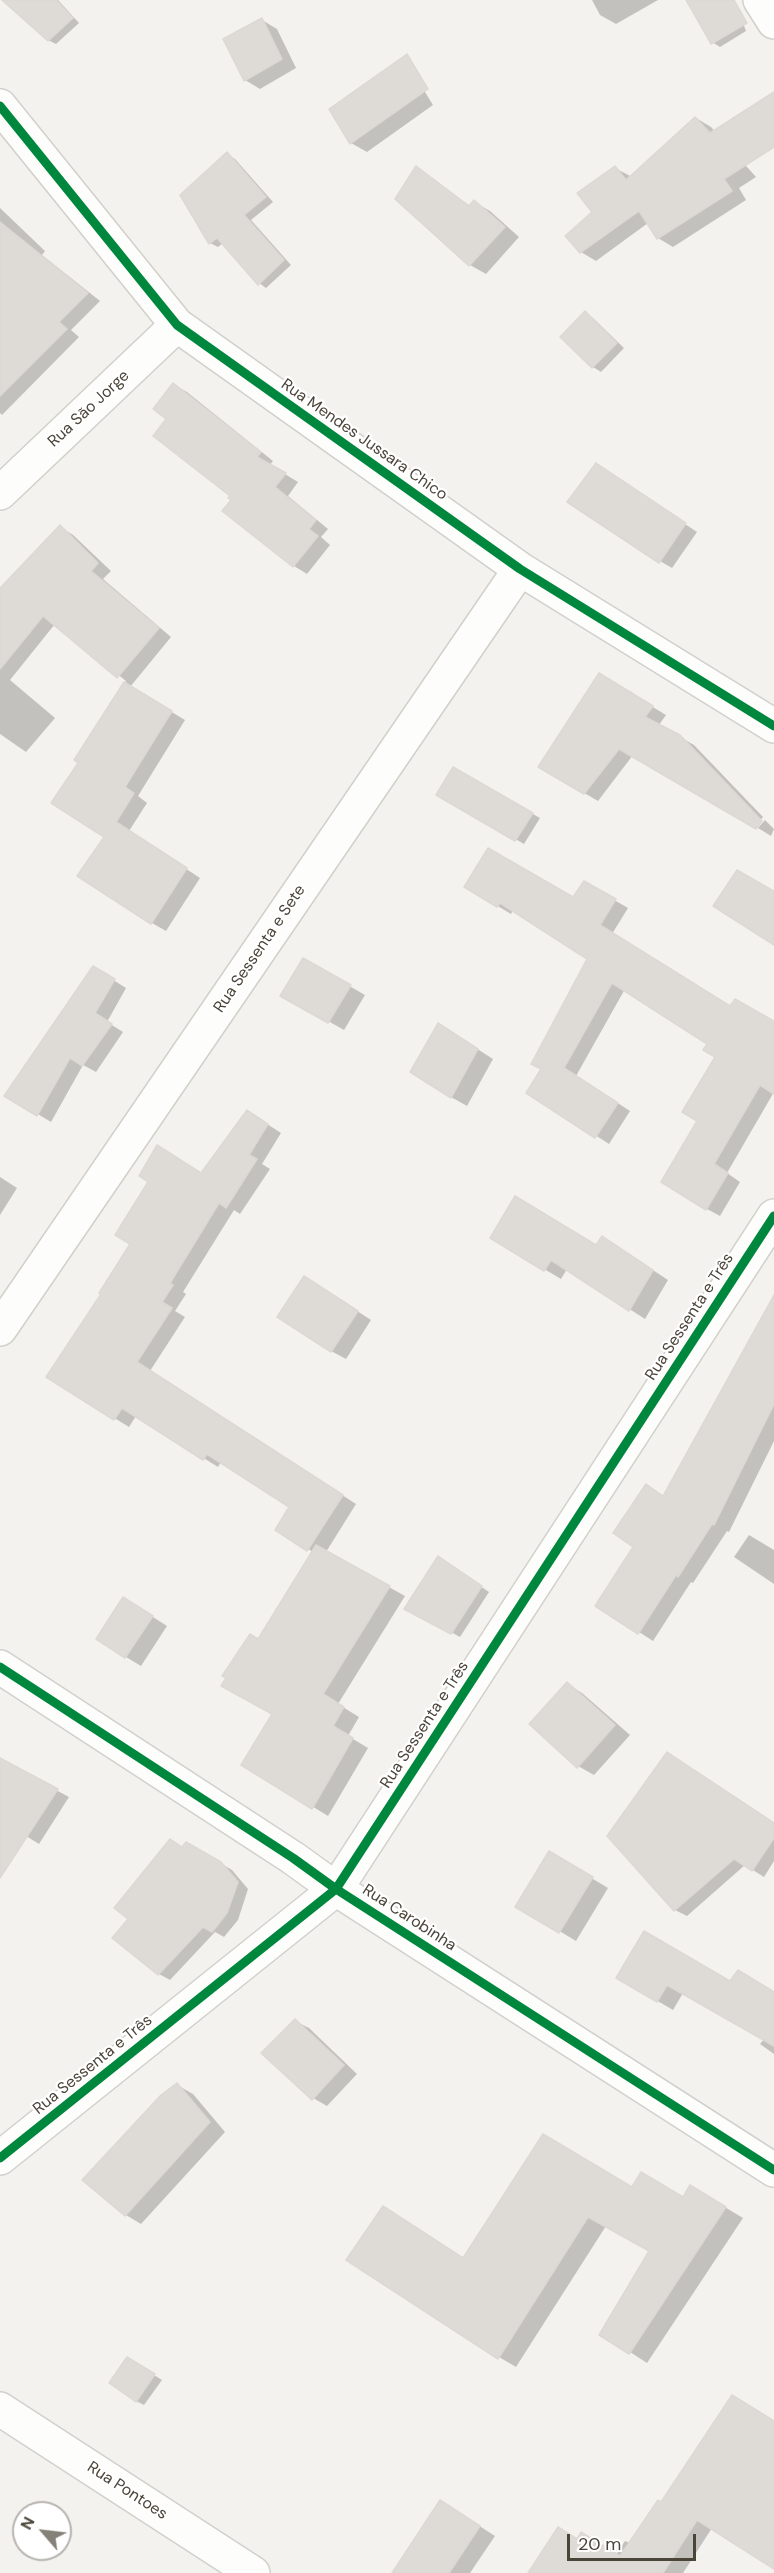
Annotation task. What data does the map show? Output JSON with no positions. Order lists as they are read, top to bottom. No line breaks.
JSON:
{"streets":{"street":["Rua São Jorge","Rua Mendes Jussara Chico","Rua Sessenta e Sete","Rua Sessenta e Três","Rua Carobinha","Rua Pontoes"]},"crossings":[["Rua São Jorge","Rua Mendes Jussara Chico"],["Rua Mendes Jussara Chico","Rua Sessenta e Sete"],["Rua Sessenta e Três","Rua Carobinha"]],"scale_bar":"20 m","north":"top left"}
